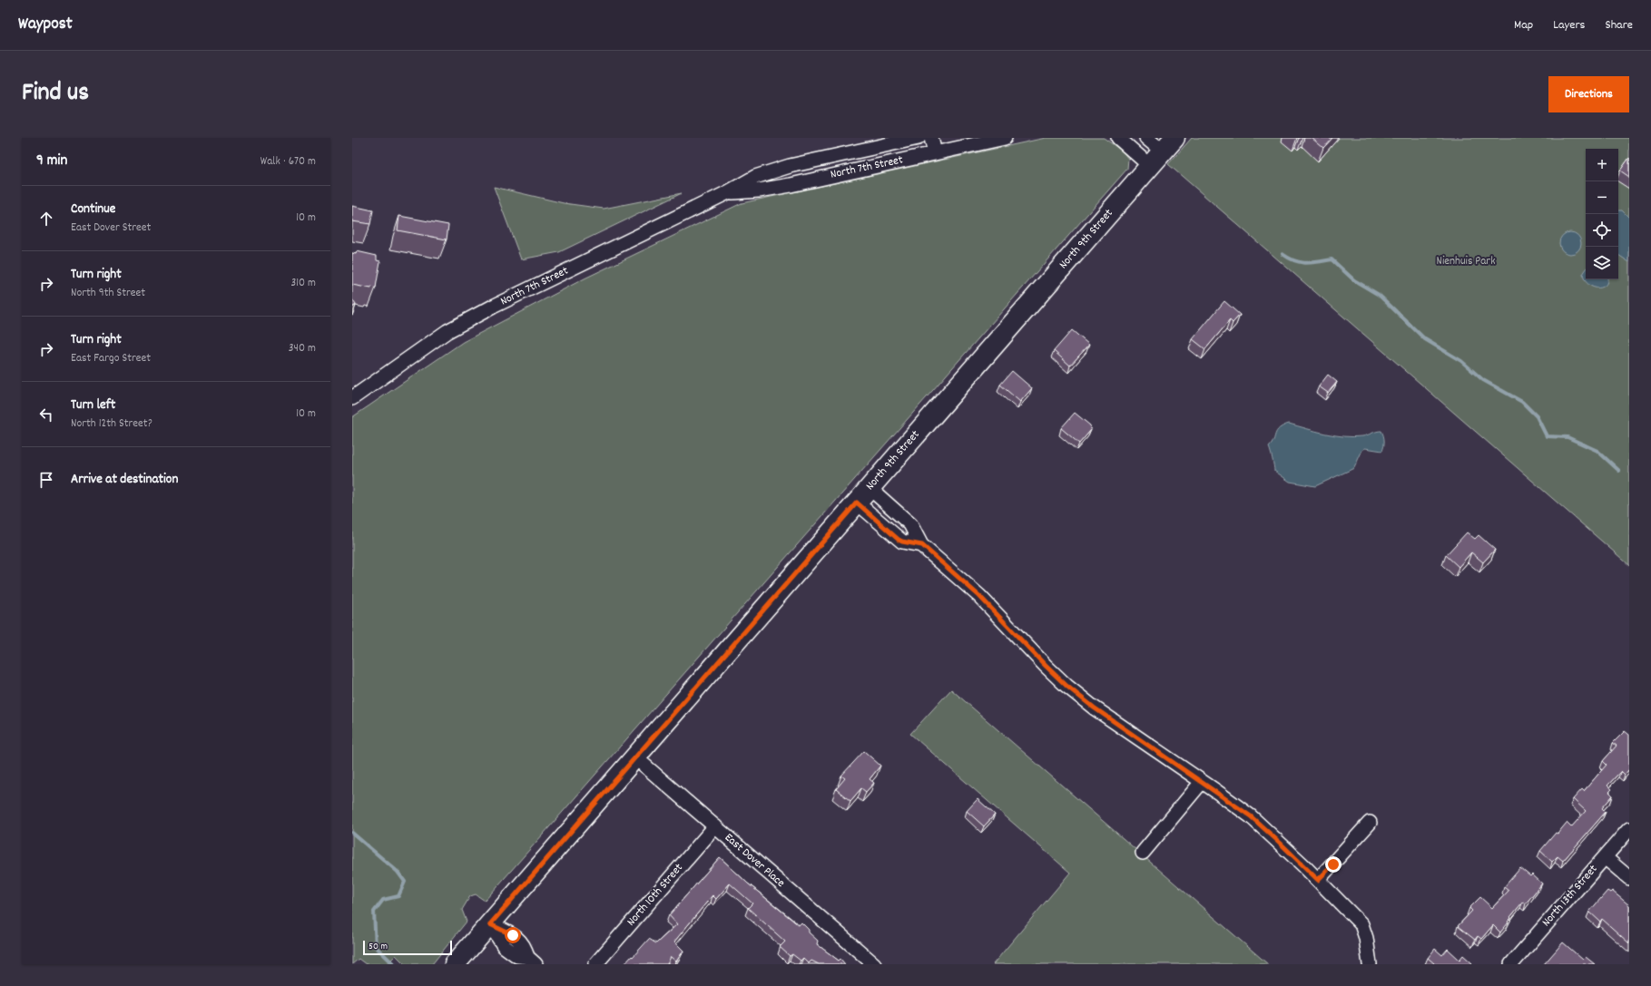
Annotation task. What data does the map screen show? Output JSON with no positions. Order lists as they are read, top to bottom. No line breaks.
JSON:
{"streets":{"main road":["North 9th Street"],"street":["North 7th Street","East Dover Place","North 10th Street","North 13th Street"]},"crossings":[["North 9th Street","East Dover Place"],["East Dover Place","North 10th Street"]],"parks":["Nienhuis Park"],"scale_bar":"50 m","page":{"header":"Waypost","nav":["Map","Layers","Share"],"title":"Find us","buttons":"Directions","heading":["9 min","Walk · 670 m"],"map_buttons":["+","−"],"list":[["Continue","East Dover Street","10 m"],["Turn right","North 9th Street","310 m"],["Turn right","East Fargo Street","340 m"],["Turn left","North 12th Street?","10 m"],"Arrive at destination"],"scale":"50 m"}}
